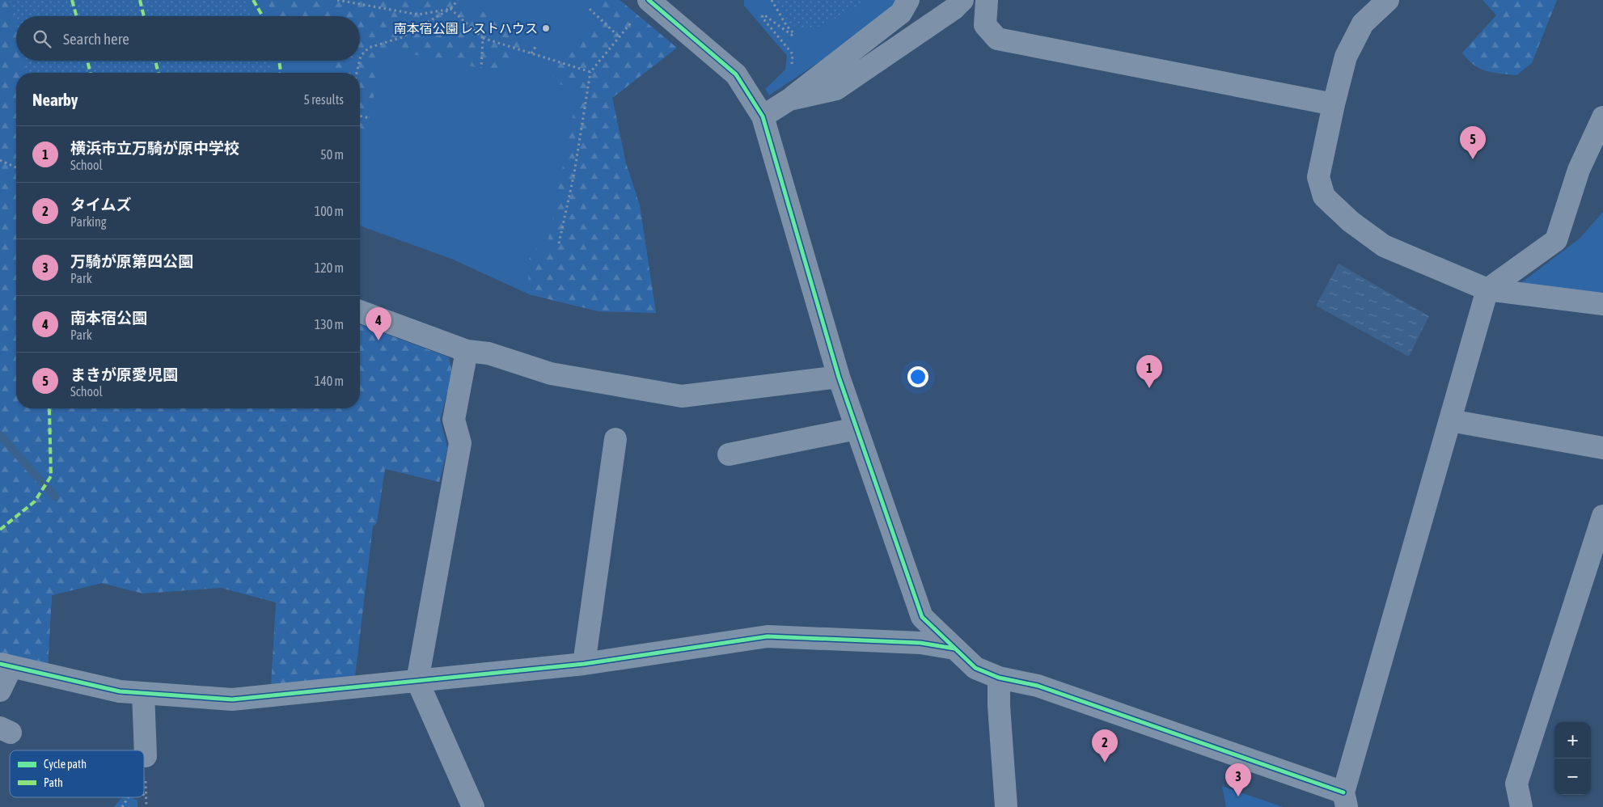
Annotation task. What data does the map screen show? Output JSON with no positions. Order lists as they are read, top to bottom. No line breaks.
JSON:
{"places":["南本宿公園 レストハウス"],"legend":["Cycle path","Path"],"page":{"search":"Search here","heading":["Nearby","5 results"],"list":[{"mark":"1","name":"横浜市立万騎が原中学校","note":"School","value":"50 m"},{"mark":"2","name":"タイムズ","note":"Parking","value":"100 m"},{"mark":"3","name":"万騎が原第四公園","note":"Park","value":"120 m"},{"mark":"4","name":"南本宿公園","note":"Park","value":"130 m"},{"mark":"5","name":"まきが原愛児園","note":"School","value":"140 m"}],"pins":["5","4","1","2","3"],"map_buttons":["+","−"]}}
